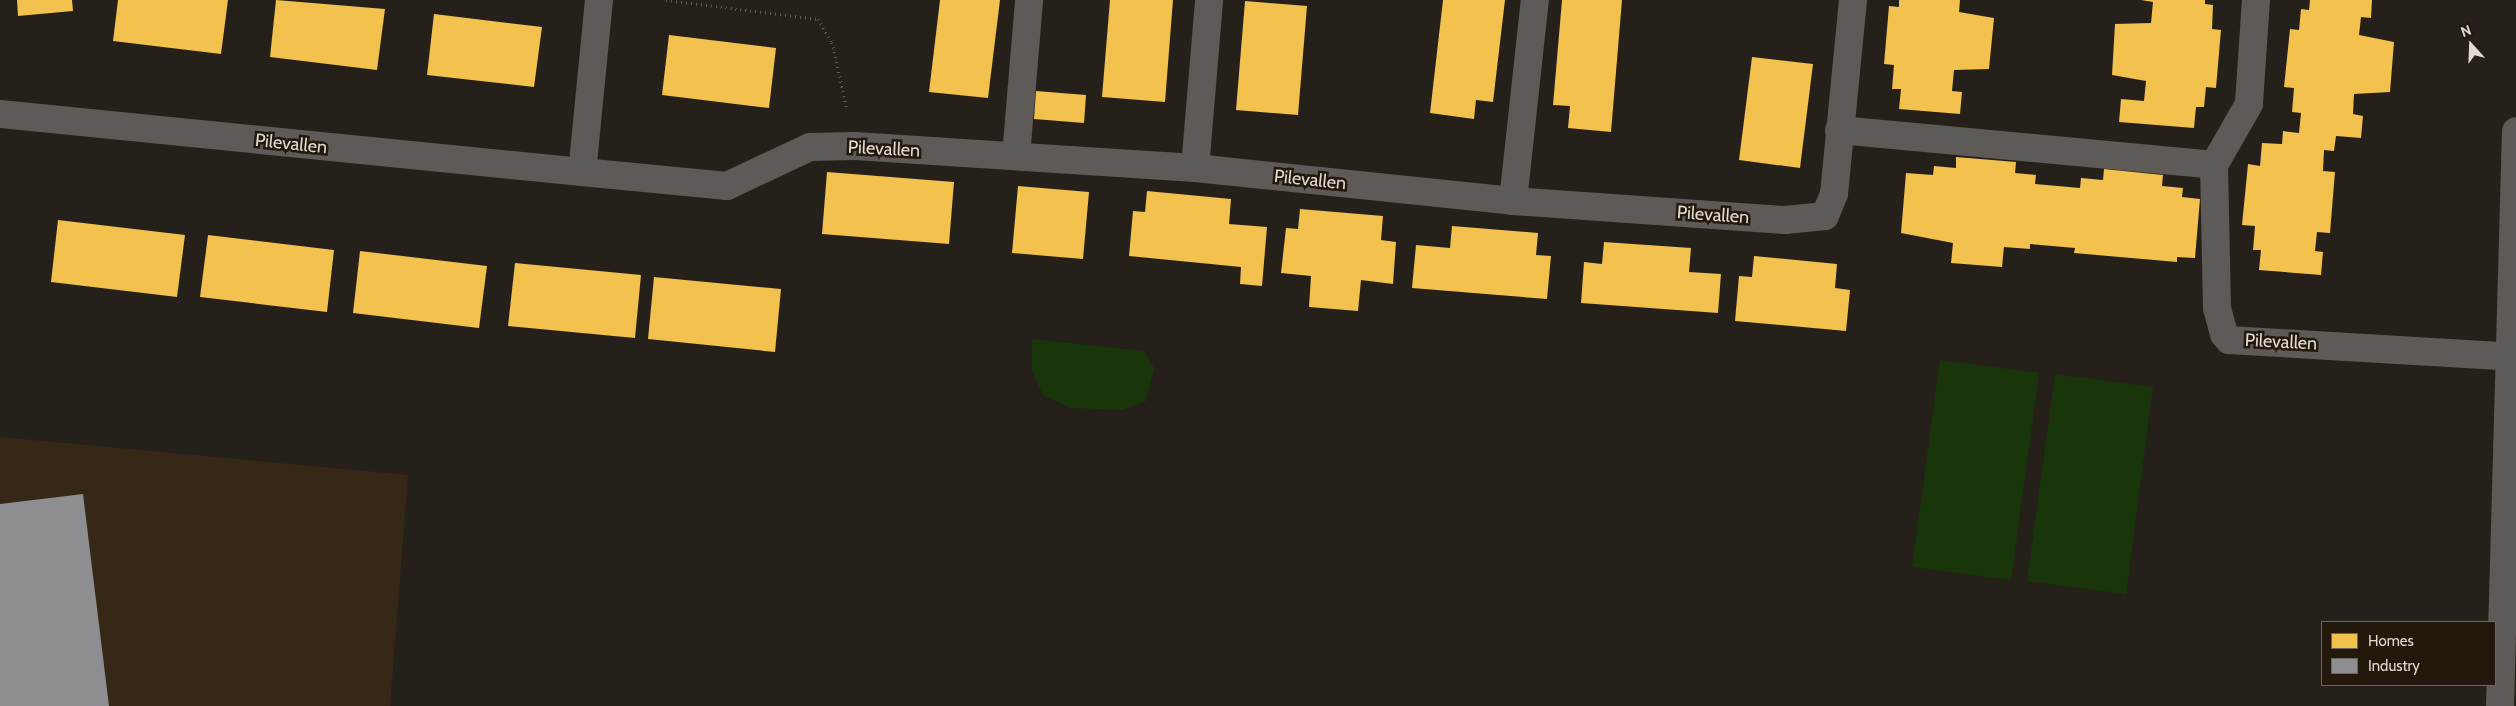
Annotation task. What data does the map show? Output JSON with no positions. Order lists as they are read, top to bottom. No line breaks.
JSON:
{"streets":{"street":["Pilevallen"]},"legend":["Homes","Industry"],"north":"top"}
